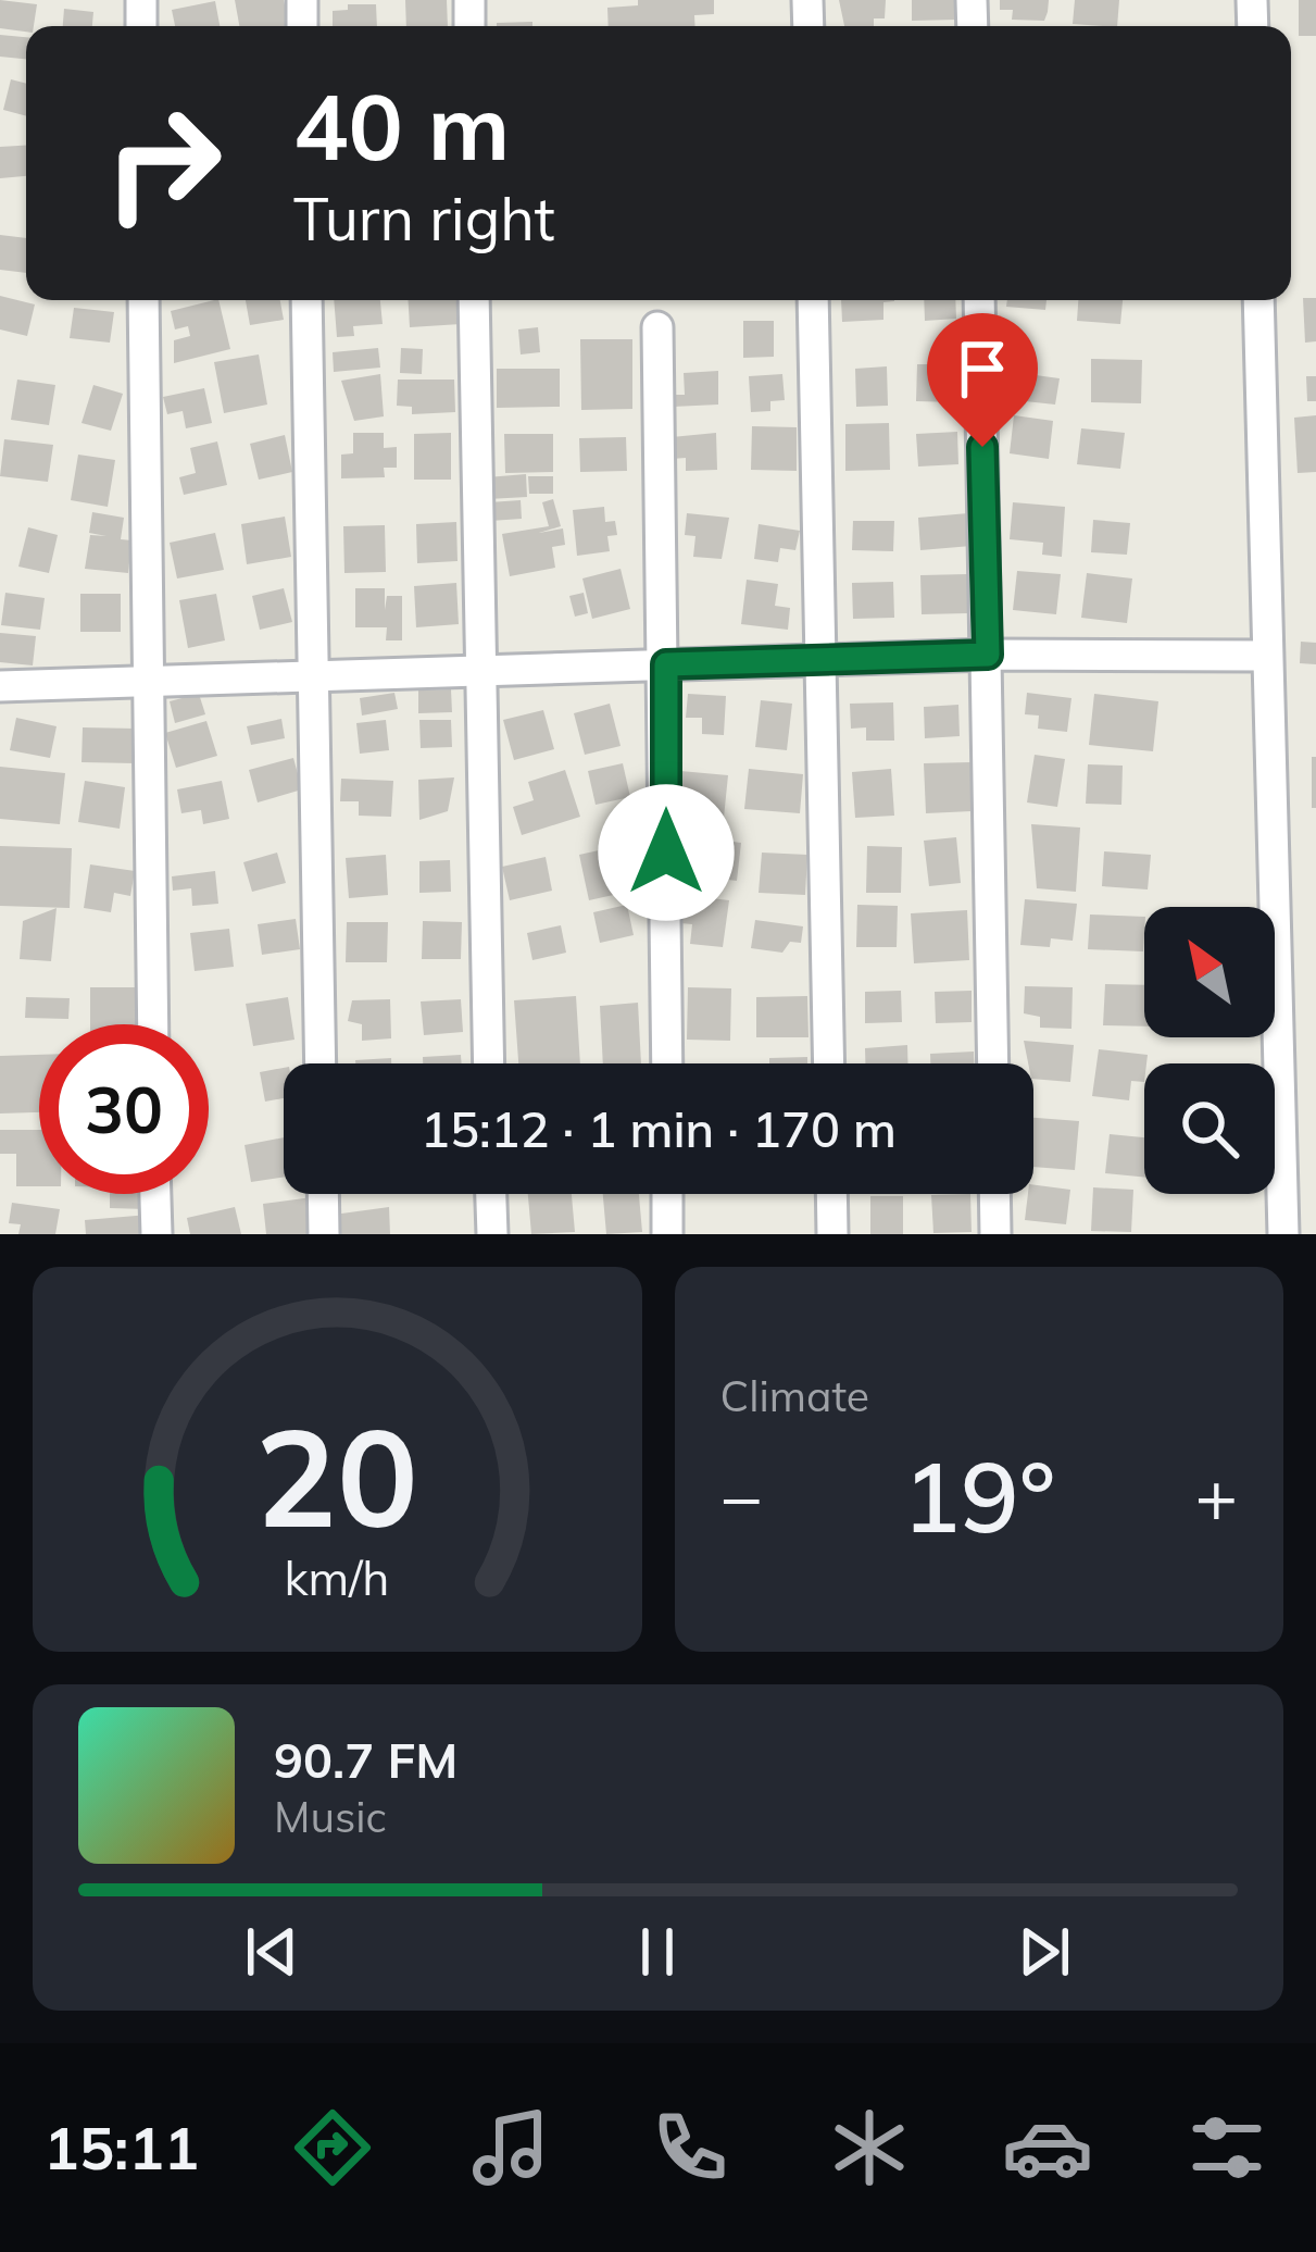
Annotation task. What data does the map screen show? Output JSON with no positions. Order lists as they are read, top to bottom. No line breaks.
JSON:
{"north":"top left","page":{"turn":["40 m","Turn right"],"limit":"30","trip":"15:12 · 1 min · 170 m","tile":"Climate","heat":["−","19°","+"],"song":["90.7 FM","Music"],"tabs":"15:11","gauge":["20","km/h"]}}
